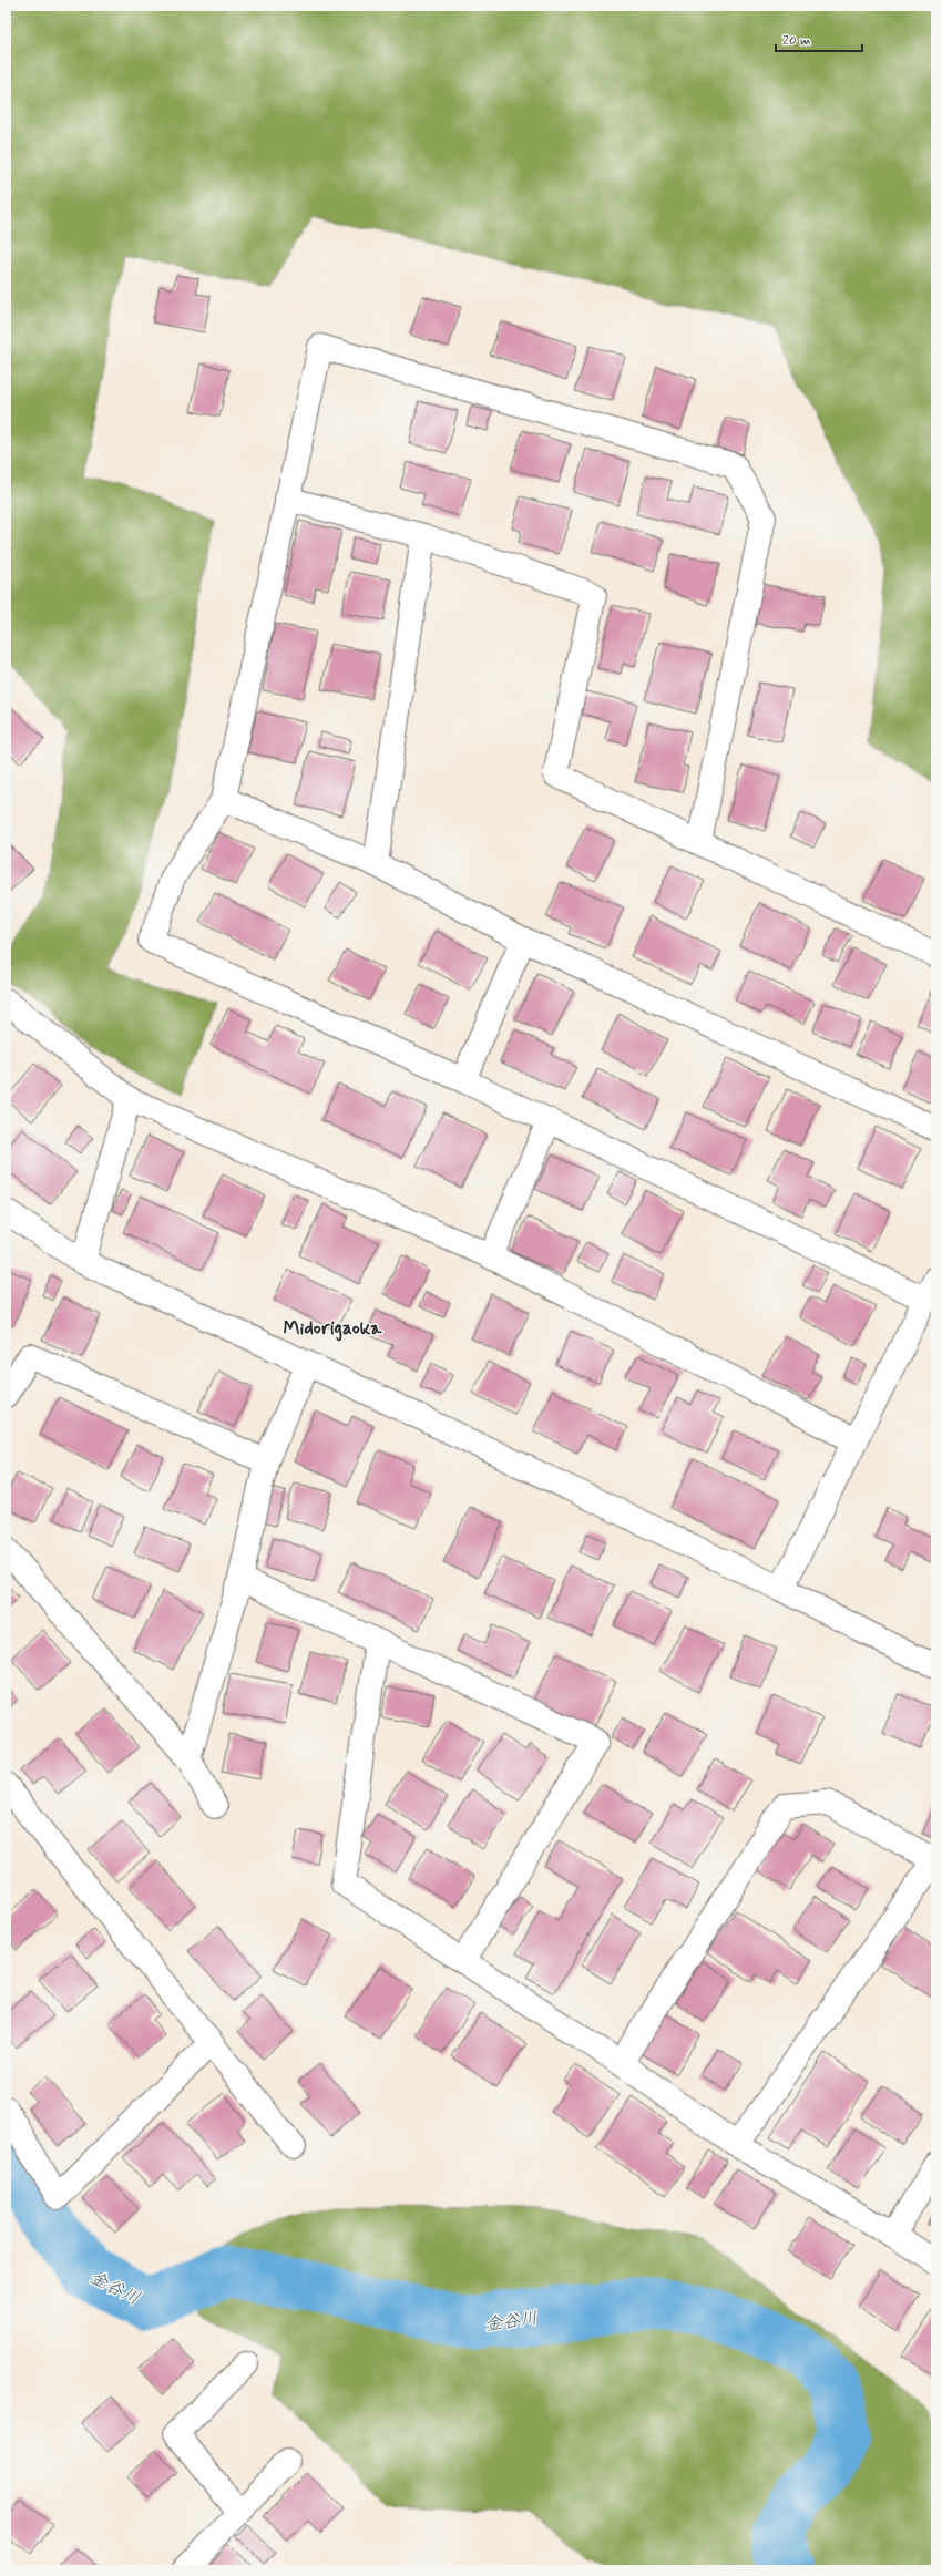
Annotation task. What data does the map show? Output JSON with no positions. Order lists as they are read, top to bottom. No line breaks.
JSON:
{"districts":["Midorigaoka"],"water":["金谷川"],"scale_bar":"20 m"}
